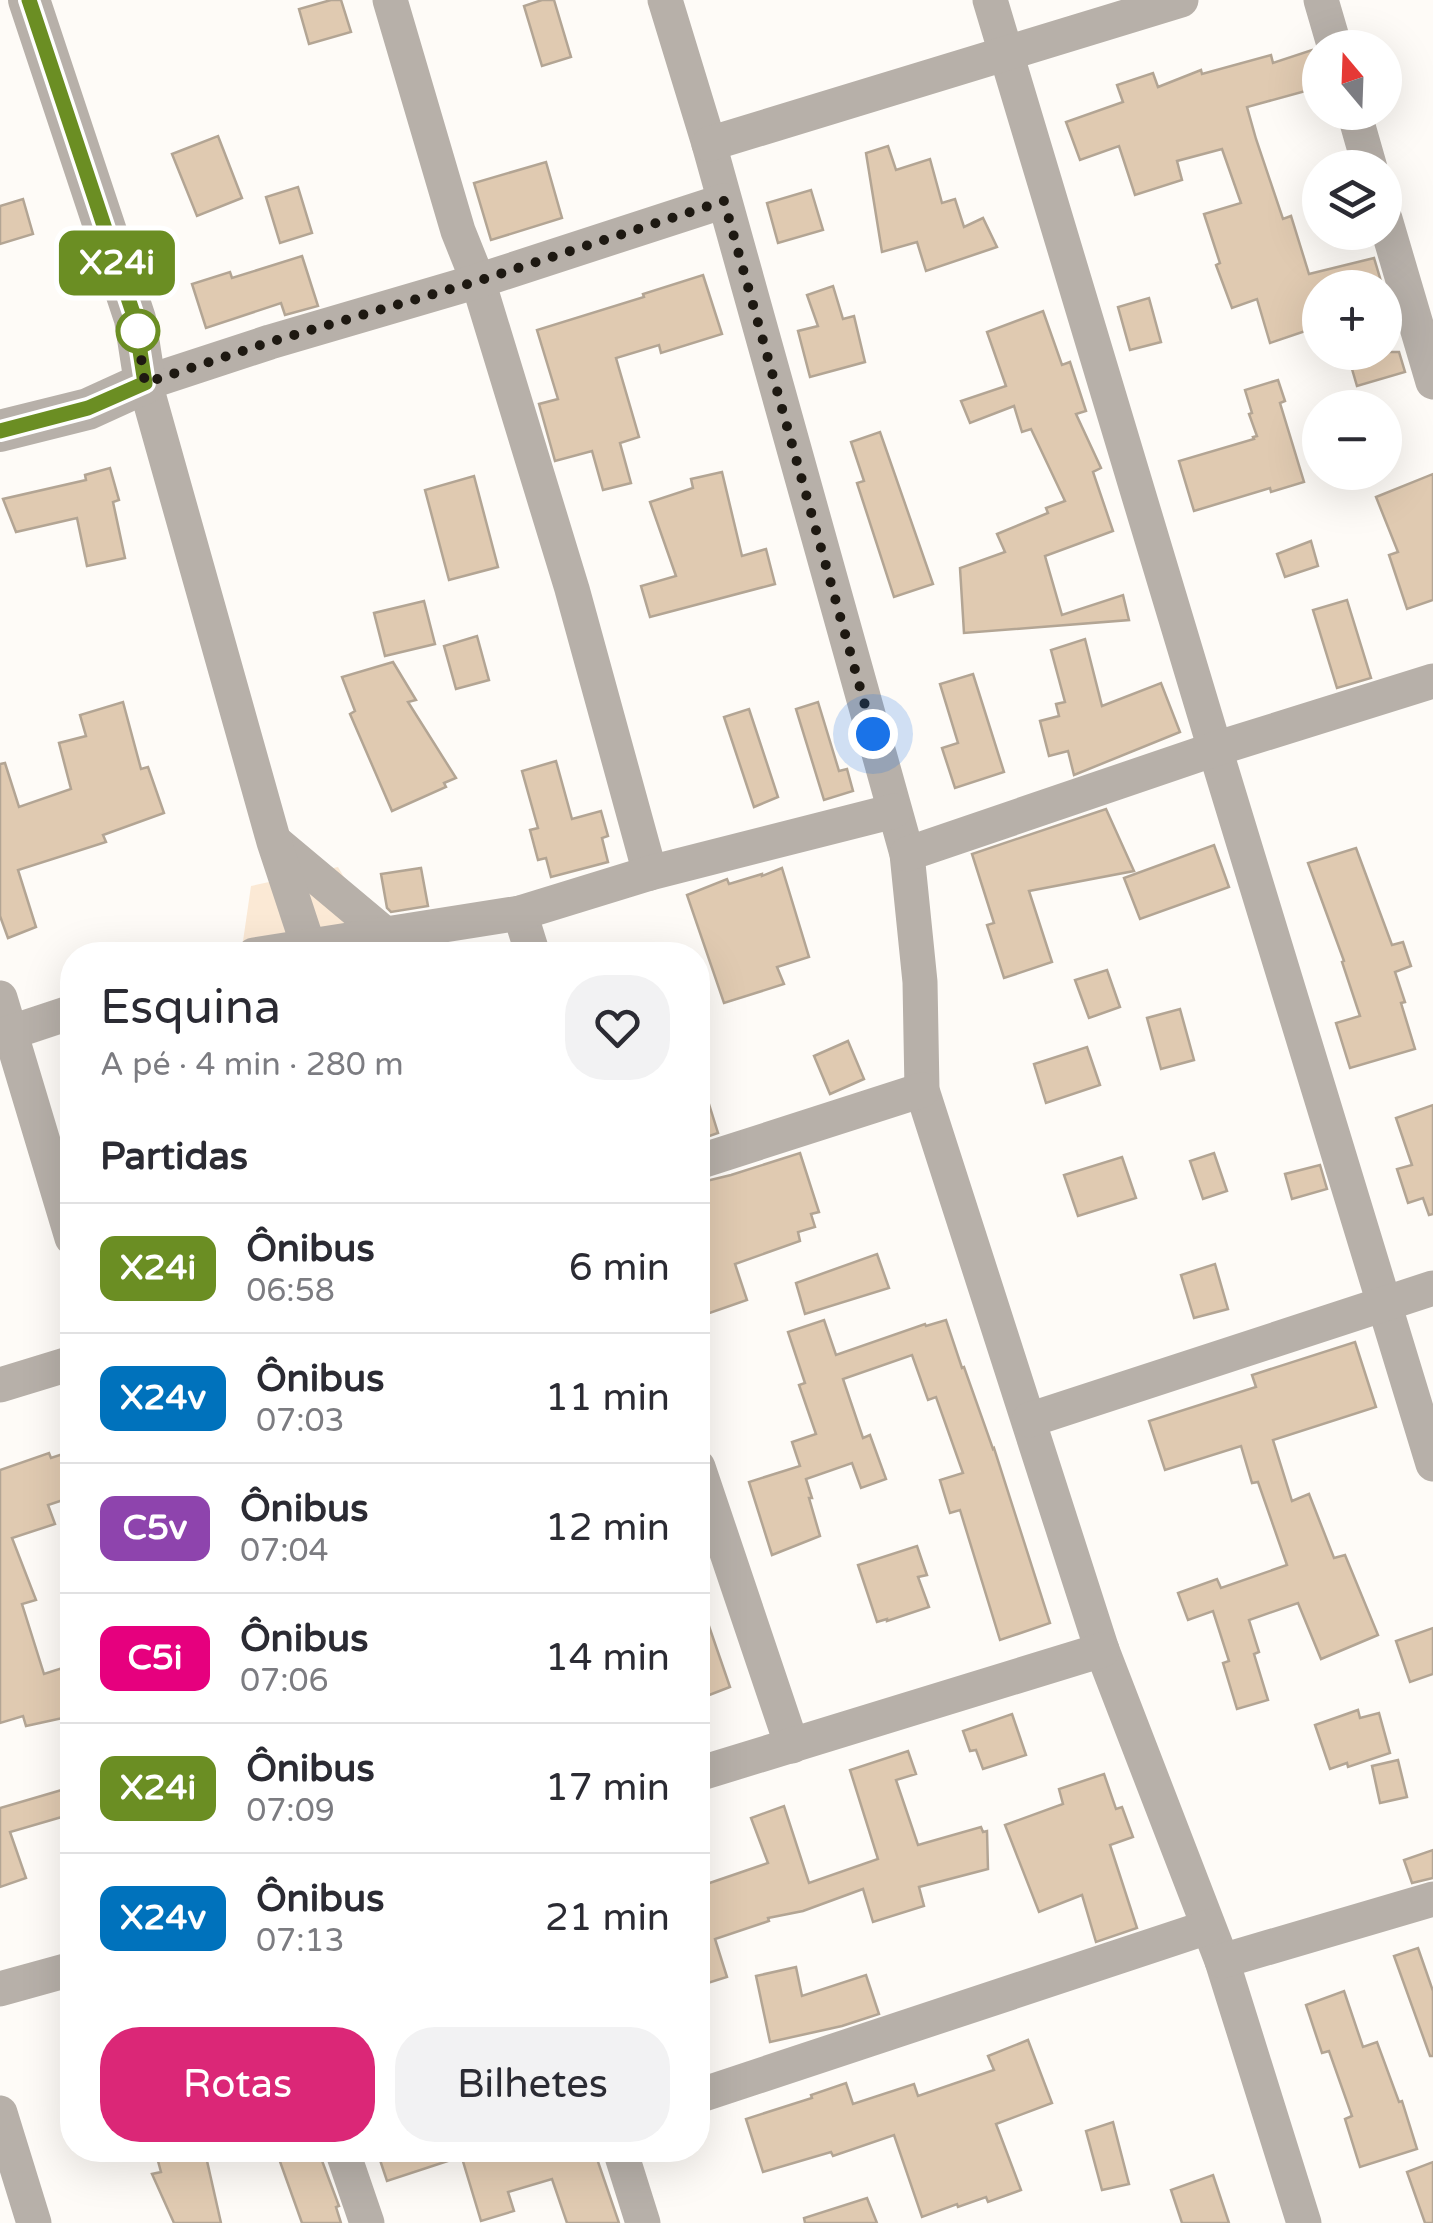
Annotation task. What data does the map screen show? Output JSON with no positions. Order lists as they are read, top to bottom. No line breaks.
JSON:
{"lines":["bus line X24i"],"north":"top","page":{"on_map":"X24i","map_buttons":["+","−"],"heading":[["Esquina","A pé · 4 min · 280 m"],"Partidas"],"list":[{"mark":"X24i","name":"Ônibus","note":"06:58","value":"6 min"},{"mark":"X24v","name":"Ônibus","note":"07:03","value":"11 min"},{"mark":"C5v","name":"Ônibus","note":"07:04","value":"12 min"},{"mark":"C5i","name":"Ônibus","note":"07:06","value":"14 min"},{"mark":"X24i","name":"Ônibus","note":"07:09","value":"17 min"},{"mark":"X24v","name":"Ônibus","note":"07:13","value":"21 min"}],"buttons":["Rotas","Bilhetes"]}}
